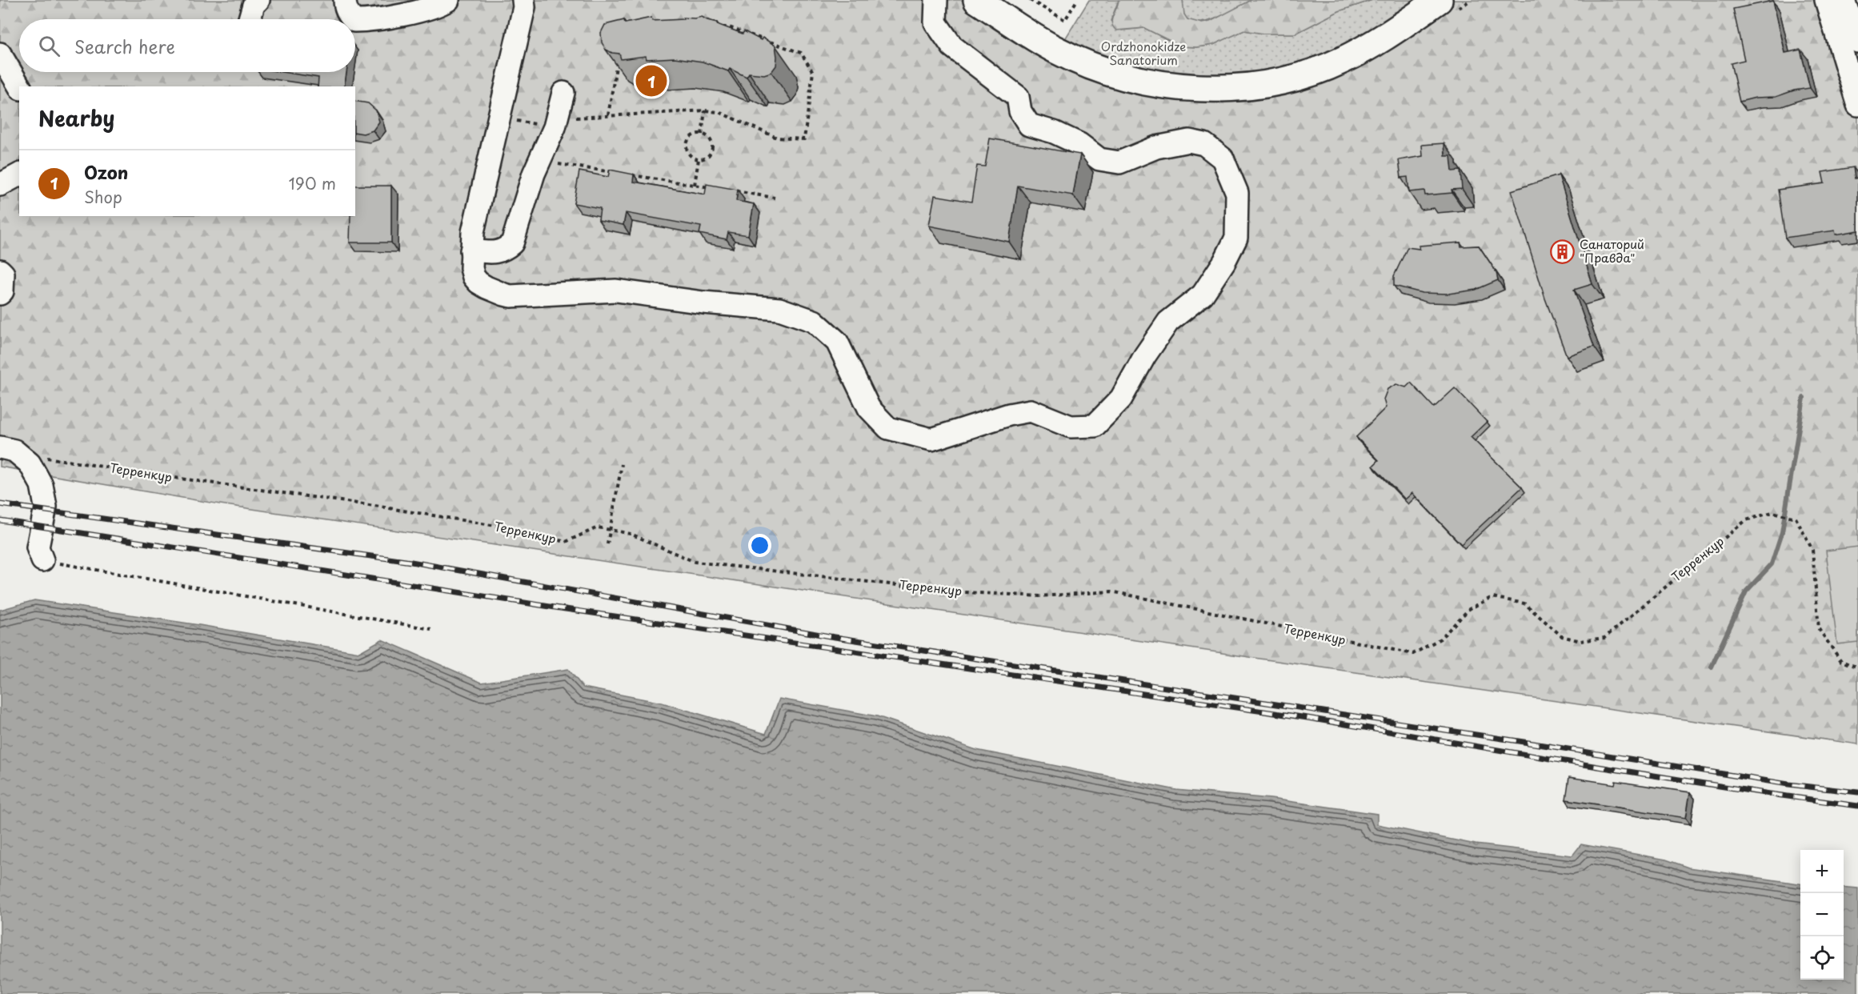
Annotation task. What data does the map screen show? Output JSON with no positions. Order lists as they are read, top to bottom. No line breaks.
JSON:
{"streets":{"path":["Терренкур"]},"parks":["Ordzhonokidze Sanatorium"],"places":{"building":["Санаторий \"Правда\""]},"page":{"search":"Search here","pins":"1","heading":"Nearby","list":[{"mark":"1","name":"Ozon","note":"Shop","value":"190 m"}],"map_buttons":["+","−"]}}
